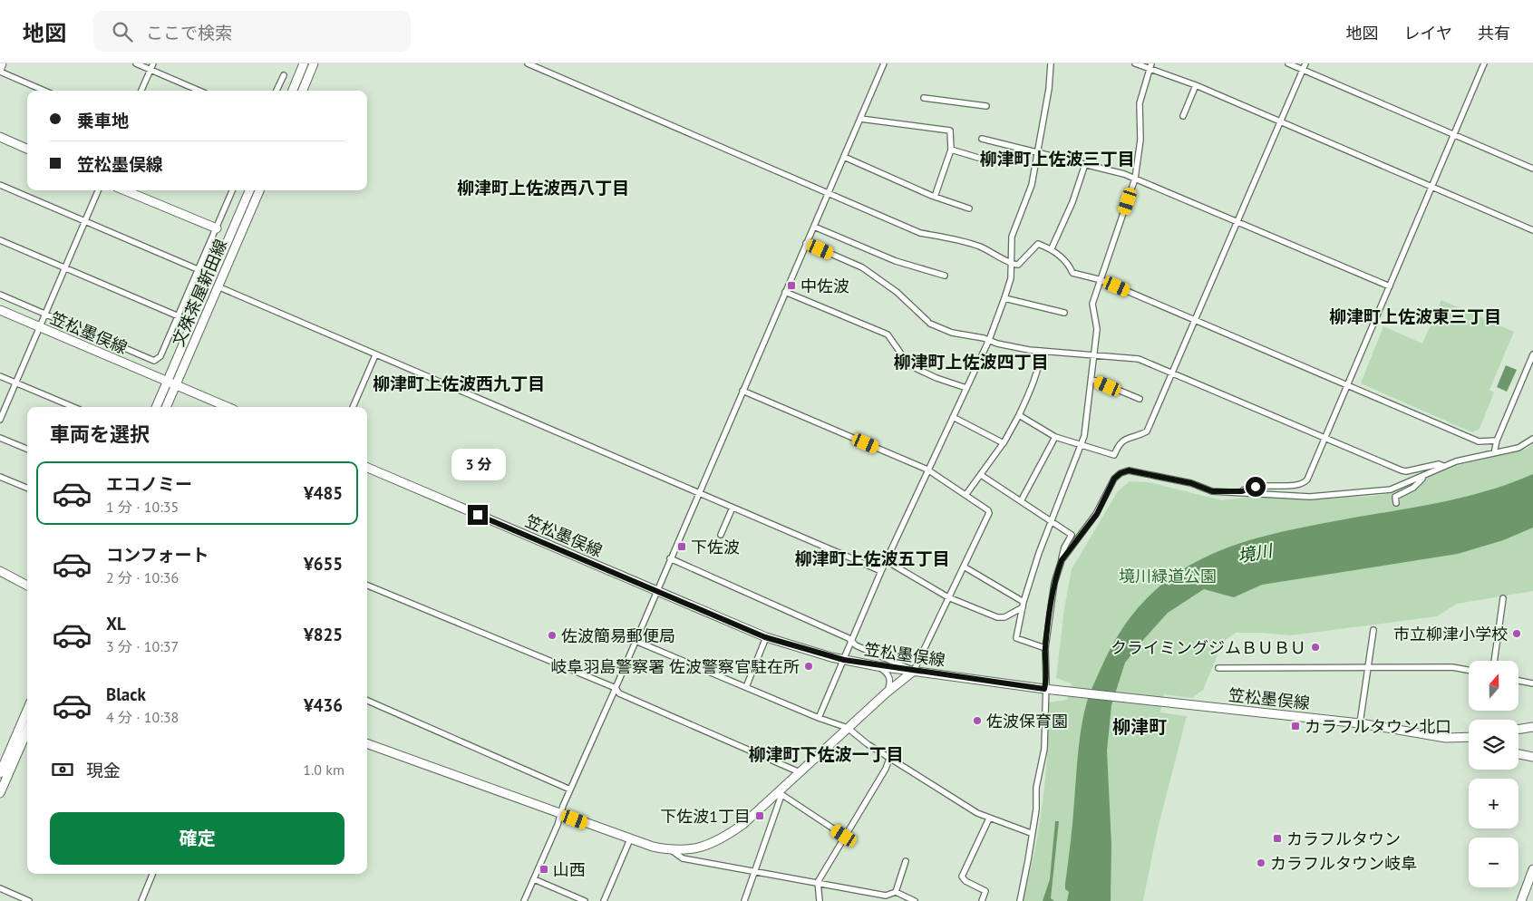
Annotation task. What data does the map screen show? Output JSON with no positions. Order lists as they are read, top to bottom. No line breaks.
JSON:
{"streets":{"main road":["文殊茶屋新田線","笠松墨俣線"]},"crossings":[["文殊茶屋新田線","笠松墨俣線"]],"districts":["柳津町上佐波三丁目","柳津町上佐波西八丁目","柳津町上佐波東三丁目","柳津町上佐波四丁目","柳津町上佐波西九丁目","柳津町上佐波五丁目","柳津町","柳津町下佐波一丁目"],"water":["境川"],"parks":["境川緑道公園"],"places":{"transit":["中佐波","下佐波","カラフルタウン北口","下佐波1丁目","カラフルタウン","山西"],"other":["市立柳津小学校","佐波簡易郵便局","クライミングジムＢＵＢＵ","岐阜羽島警察署 佐波警察官駐在所","佐波保育園","カラフルタウン岐阜"]},"north":"top","page":{"header":"地図","search":"ここで検索","nav":["地図","レイヤ","共有"],"banner":["乗車地","笠松墨俣線"],"heading":"車両を選択","bubble":"3 分","list":[{"name":"エコノミー","note":"1 分 · 10:35","value":"¥485"},{"name":"コンフォート","note":"2 分 · 10:36","value":"¥655"},{"name":"XL","note":"3 分 · 10:37","value":"¥825"},{"name":"Black","note":"4 分 · 10:38","value":"¥436"}],"map_buttons":["+","−"],"pay":["現金","1.0 km"],"buttons":"確定"}}
